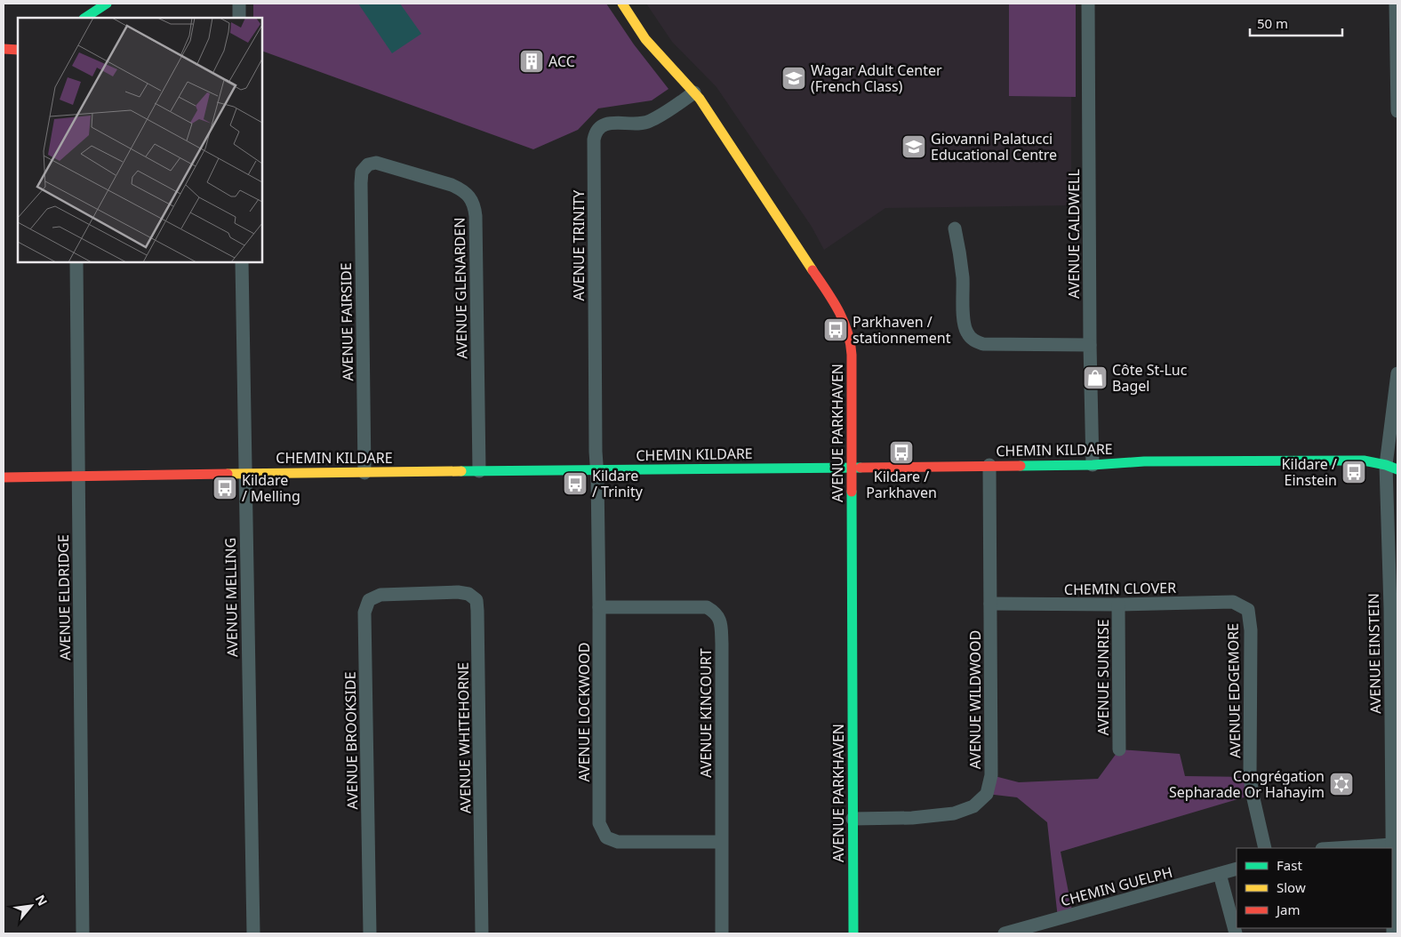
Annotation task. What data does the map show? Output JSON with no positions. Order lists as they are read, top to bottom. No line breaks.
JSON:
{"streets":{"street":["AVENUE CALDWELL","AVENUE TRINITY","AVENUE GLENARDEN","AVENUE FAIRSIDE","AVENUE PARKHAVEN","CHEMIN KILDARE","CHEMIN CLOVER","AVENUE ELDRIDGE","AVENUE MELLING","AVENUE EINSTEIN","AVENUE SUNRISE","AVENUE EDGEMORE","AVENUE WILDWOOD","AVENUE LOCKWOOD","AVENUE KINCOURT","AVENUE WHITEHORNE","AVENUE BROOKSIDE","CHEMIN GUELPH"]},"crossings":[["AVENUE CALDWELL","CHEMIN KILDARE"],["AVENUE TRINITY","AVENUE PARKHAVEN"],["AVENUE TRINITY","CHEMIN KILDARE"],["AVENUE TRINITY","AVENUE LOCKWOOD"],["AVENUE GLENARDEN","AVENUE FAIRSIDE"],["AVENUE GLENARDEN","CHEMIN KILDARE"],["AVENUE FAIRSIDE","CHEMIN KILDARE"],["AVENUE PARKHAVEN","CHEMIN KILDARE"],["AVENUE PARKHAVEN","AVENUE WILDWOOD"],["CHEMIN KILDARE","AVENUE ELDRIDGE"],["CHEMIN KILDARE","AVENUE MELLING"],["CHEMIN KILDARE","AVENUE EINSTEIN"],["CHEMIN KILDARE","AVENUE WILDWOOD"],["CHEMIN KILDARE","AVENUE LOCKWOOD"],["CHEMIN CLOVER","AVENUE SUNRISE"],["CHEMIN CLOVER","AVENUE EDGEMORE"],["CHEMIN CLOVER","AVENUE WILDWOOD"],["AVENUE LOCKWOOD","AVENUE KINCOURT"],["AVENUE WHITEHORNE","AVENUE BROOKSIDE"]],"places":{"building":["ACC"],"school or university":["Wagar Adult Center (French Class)","Giovanni Palatucci Educational Centre"],"bus stop":["Parkhaven / stationnement","Kildare / Parkhaven","Kildare / Einstein","Kildare / Trinity","Kildare / Melling"],"shop":["Côte St-Luc Bagel"],"synagogue":["Congrégation Sepharade Or Hahayim"]},"legend":["Fast","Slow","Jam"],"scale_bar":"50 m","north":"top right"}
